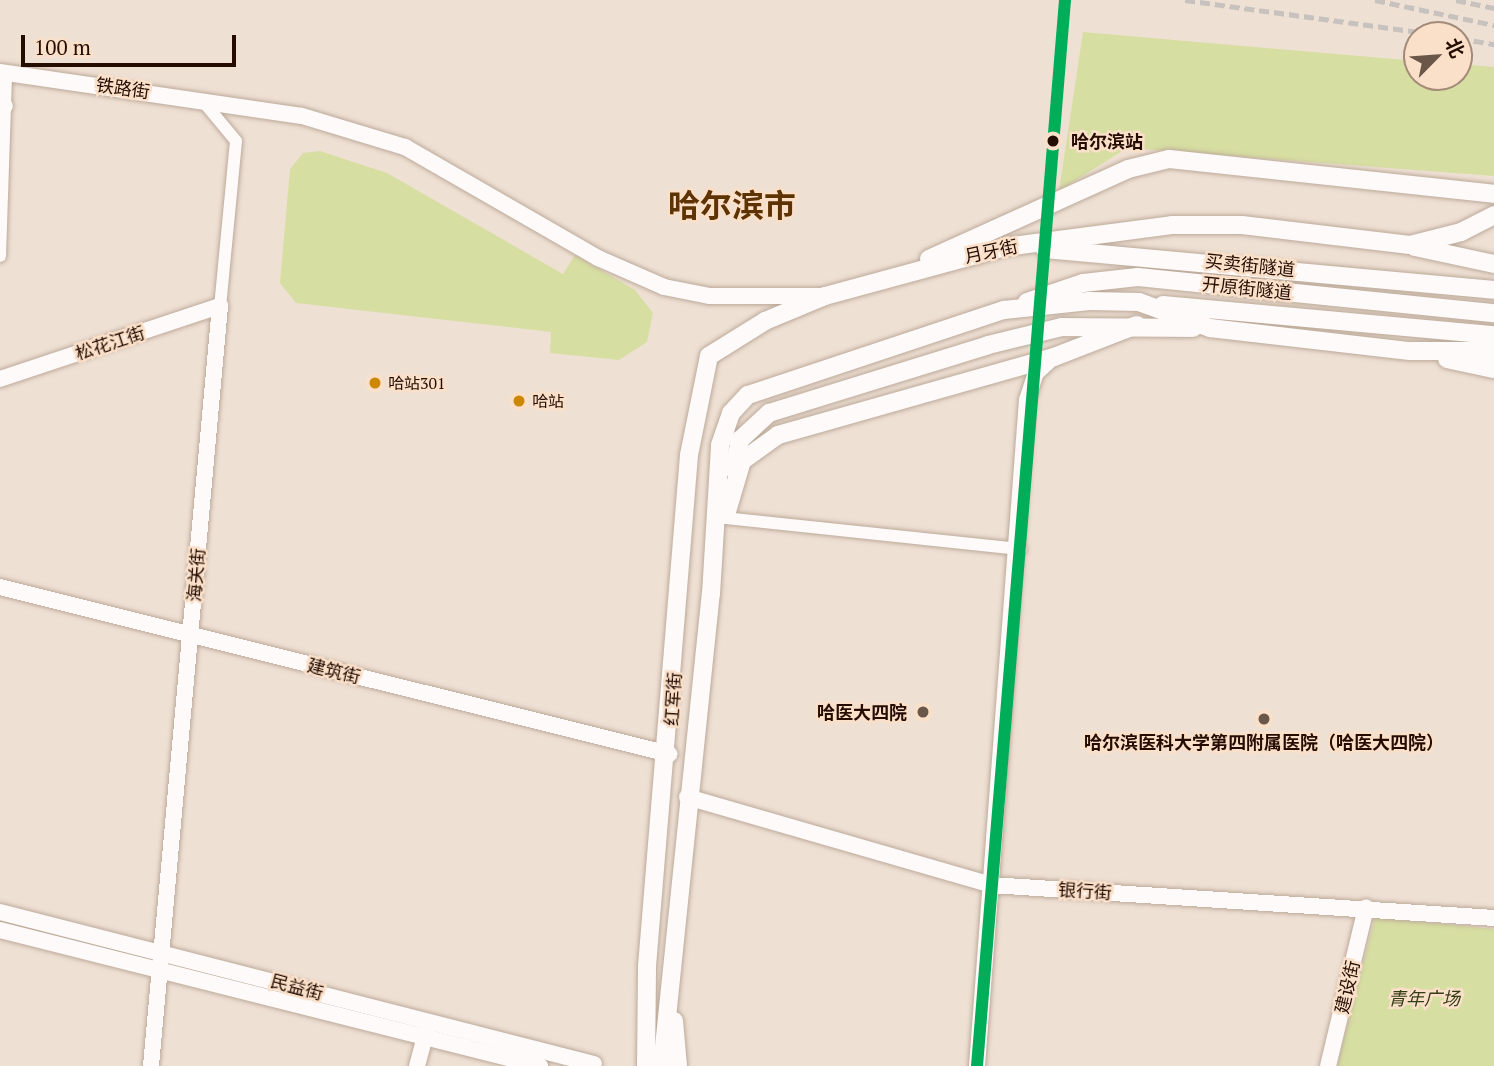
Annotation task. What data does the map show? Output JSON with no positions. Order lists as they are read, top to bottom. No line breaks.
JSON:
{"streets":{"main road":["月牙街","买卖街隧道","开原街隧道","红军街"],"street":["铁路街","松花江街","海关街","建筑街","银行街","民益街","建设街"]},"crossings":[["铁路街","月牙街"],["铁路街","海关街"],["月牙街","买卖街隧道"],["月牙街","红军街"],["松花江街","海关街"],["海关街","建筑街"],["海关街","民益街"],["建筑街","红军街"],["红军街","银行街"],["银行街","建设街"]],"districts":["哈尔滨市"],"parks":["青年广场"],"places":["哈尔滨站","哈站301","哈站","哈医大四院","哈尔滨医科大学第四附属医院（哈医大四院）"],"scale_bar":"100 m","north":"top right"}
